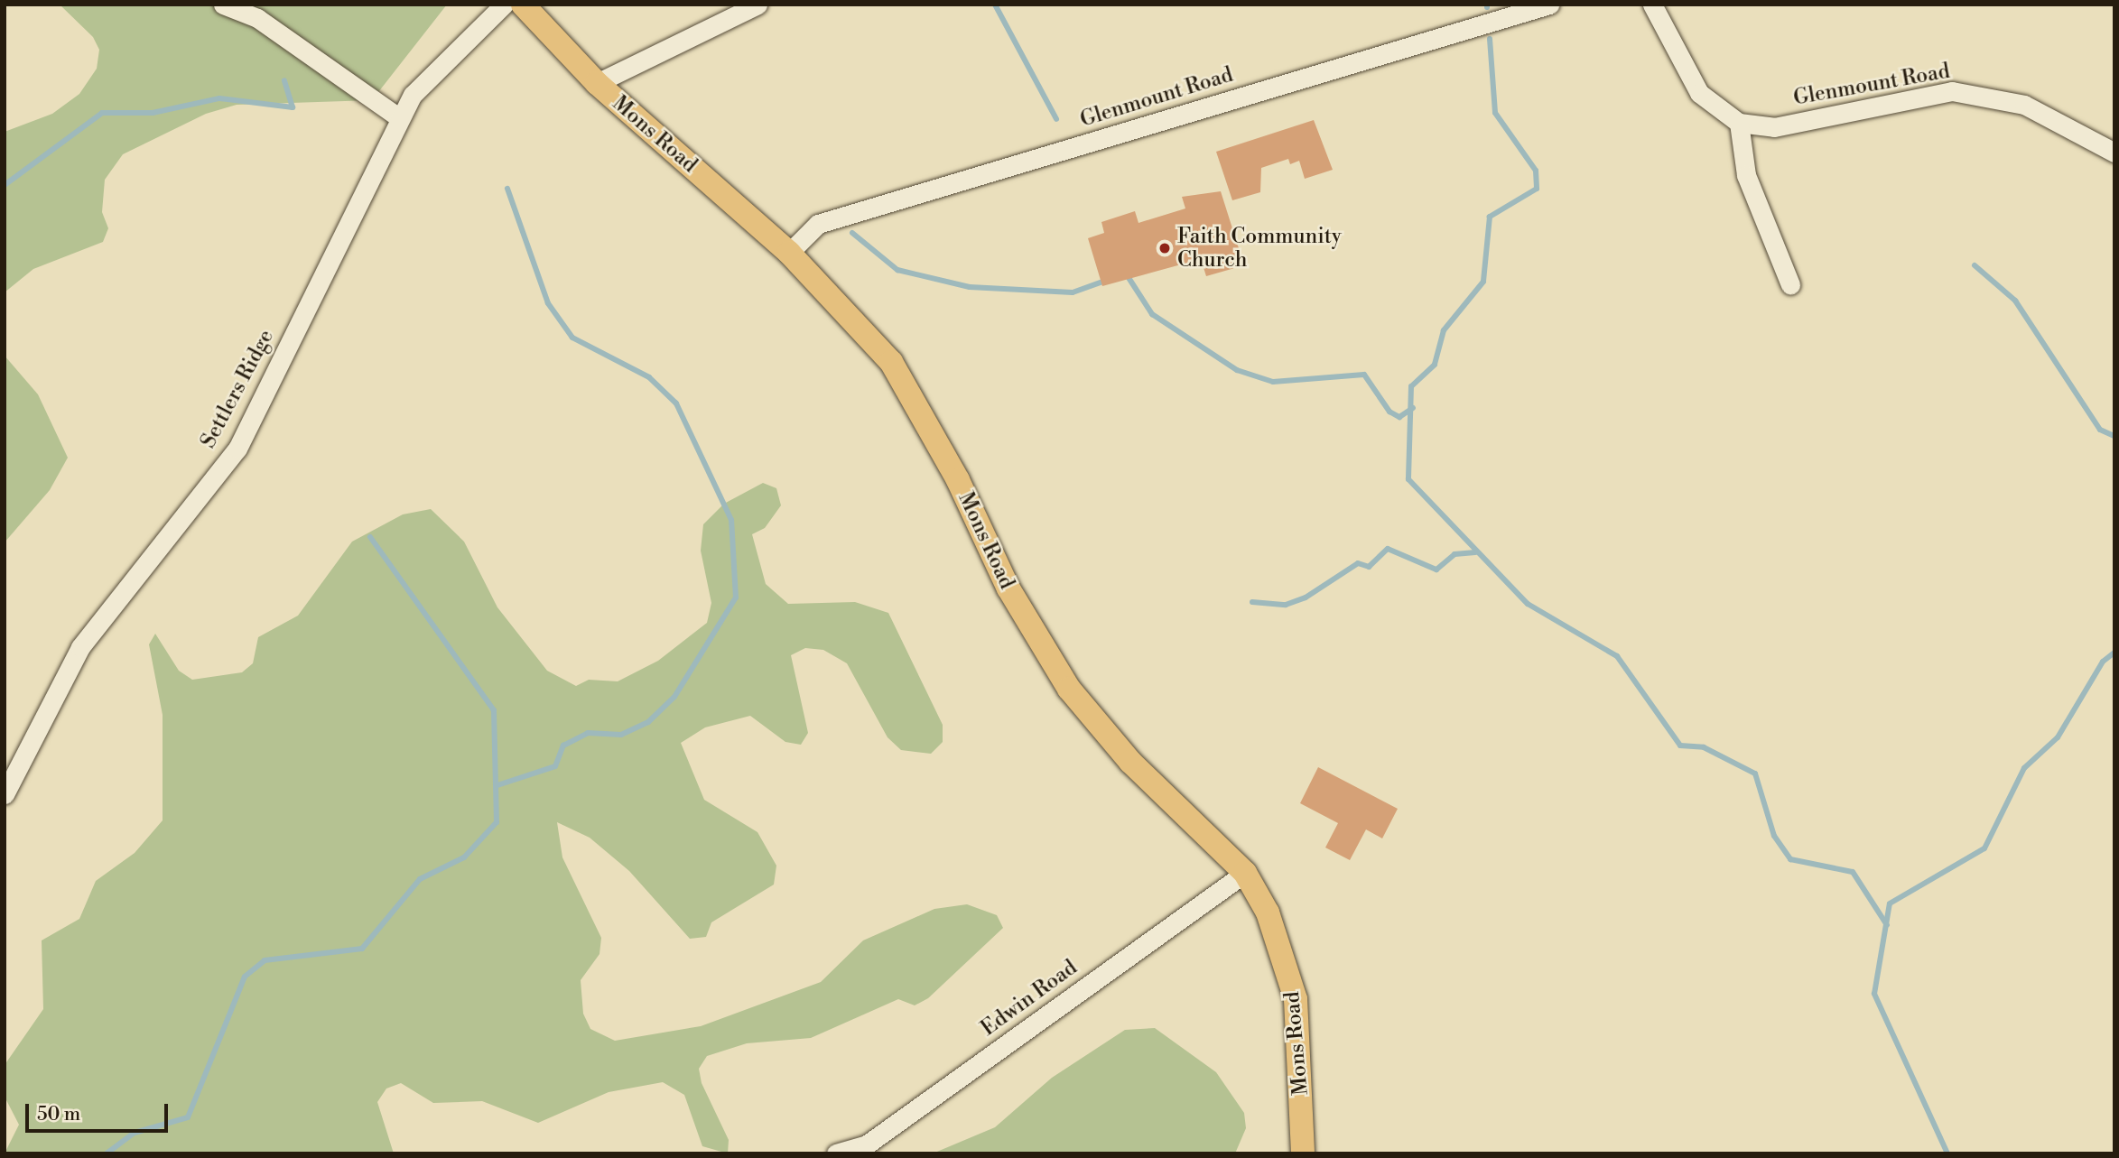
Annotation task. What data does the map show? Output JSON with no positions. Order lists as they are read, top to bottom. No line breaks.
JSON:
{"streets":{"main road":["Mons Road"],"street":["Glenmount Road","Settlers Ridge","Edwin Road"]},"crossings":[["Glenmount Road","Mons Road"],["Mons Road","Edwin Road"]],"places":["Faith Community Church"],"scale_bar":"50 m"}
